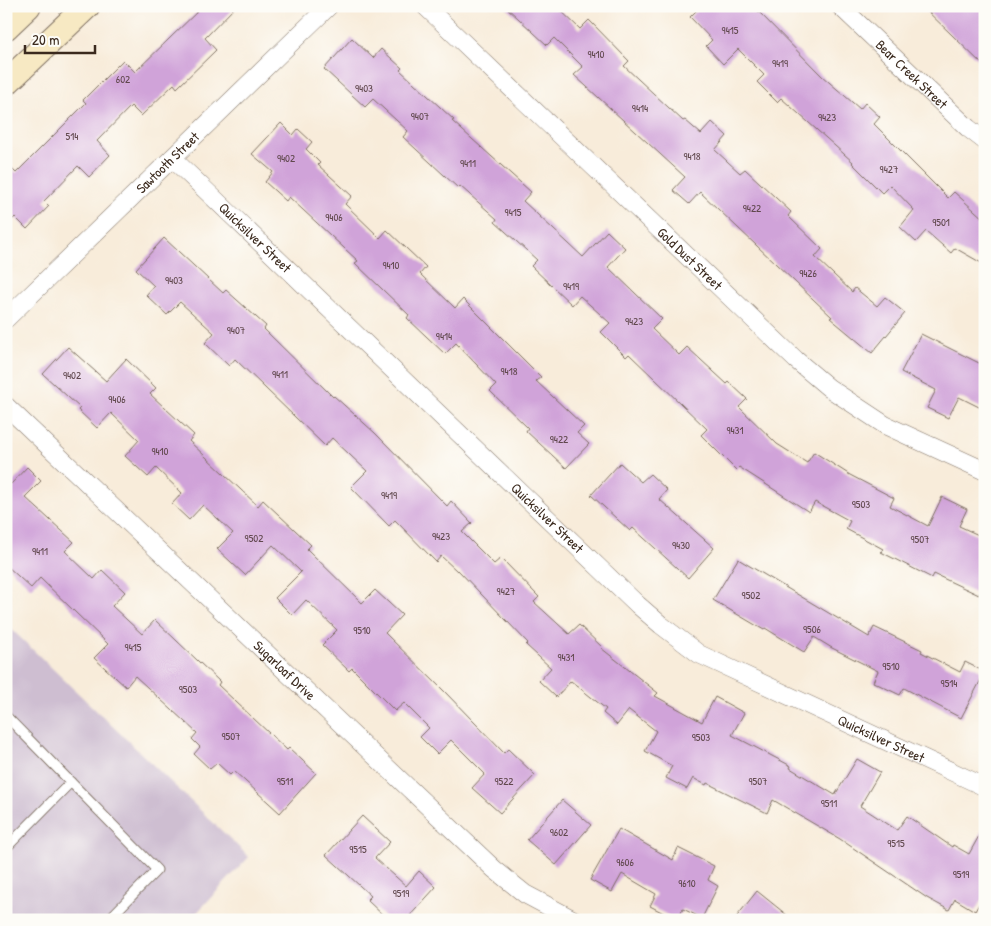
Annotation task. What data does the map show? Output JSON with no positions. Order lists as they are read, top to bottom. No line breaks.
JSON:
{"streets":{"street":["Bear Creek Street","Sawtooth Street","Quicksilver Street","Gold Dust Street","Sugarloaf Drive"]},"crossings":[["Sawtooth Street","Quicksilver Street"]],"house_numbers":["9415","9410","9419","602","9403","9414","9407","9423","514","9418","9402","9411","9427","9422","9415","9406","9501","9410","9426","9403","9419","9423","9407","9414","9418","9411","9402","9406","9431","9422","9410","9419","9503","9423","9502","9507","9430","9411","9427","9502","9506","9510","9415","9431","9510","9514","9503","9507","9503","9511","9522","9507","9511","9602","9515","9515","9606","9519","9610","9519"],"scale_bar":"20 m"}
